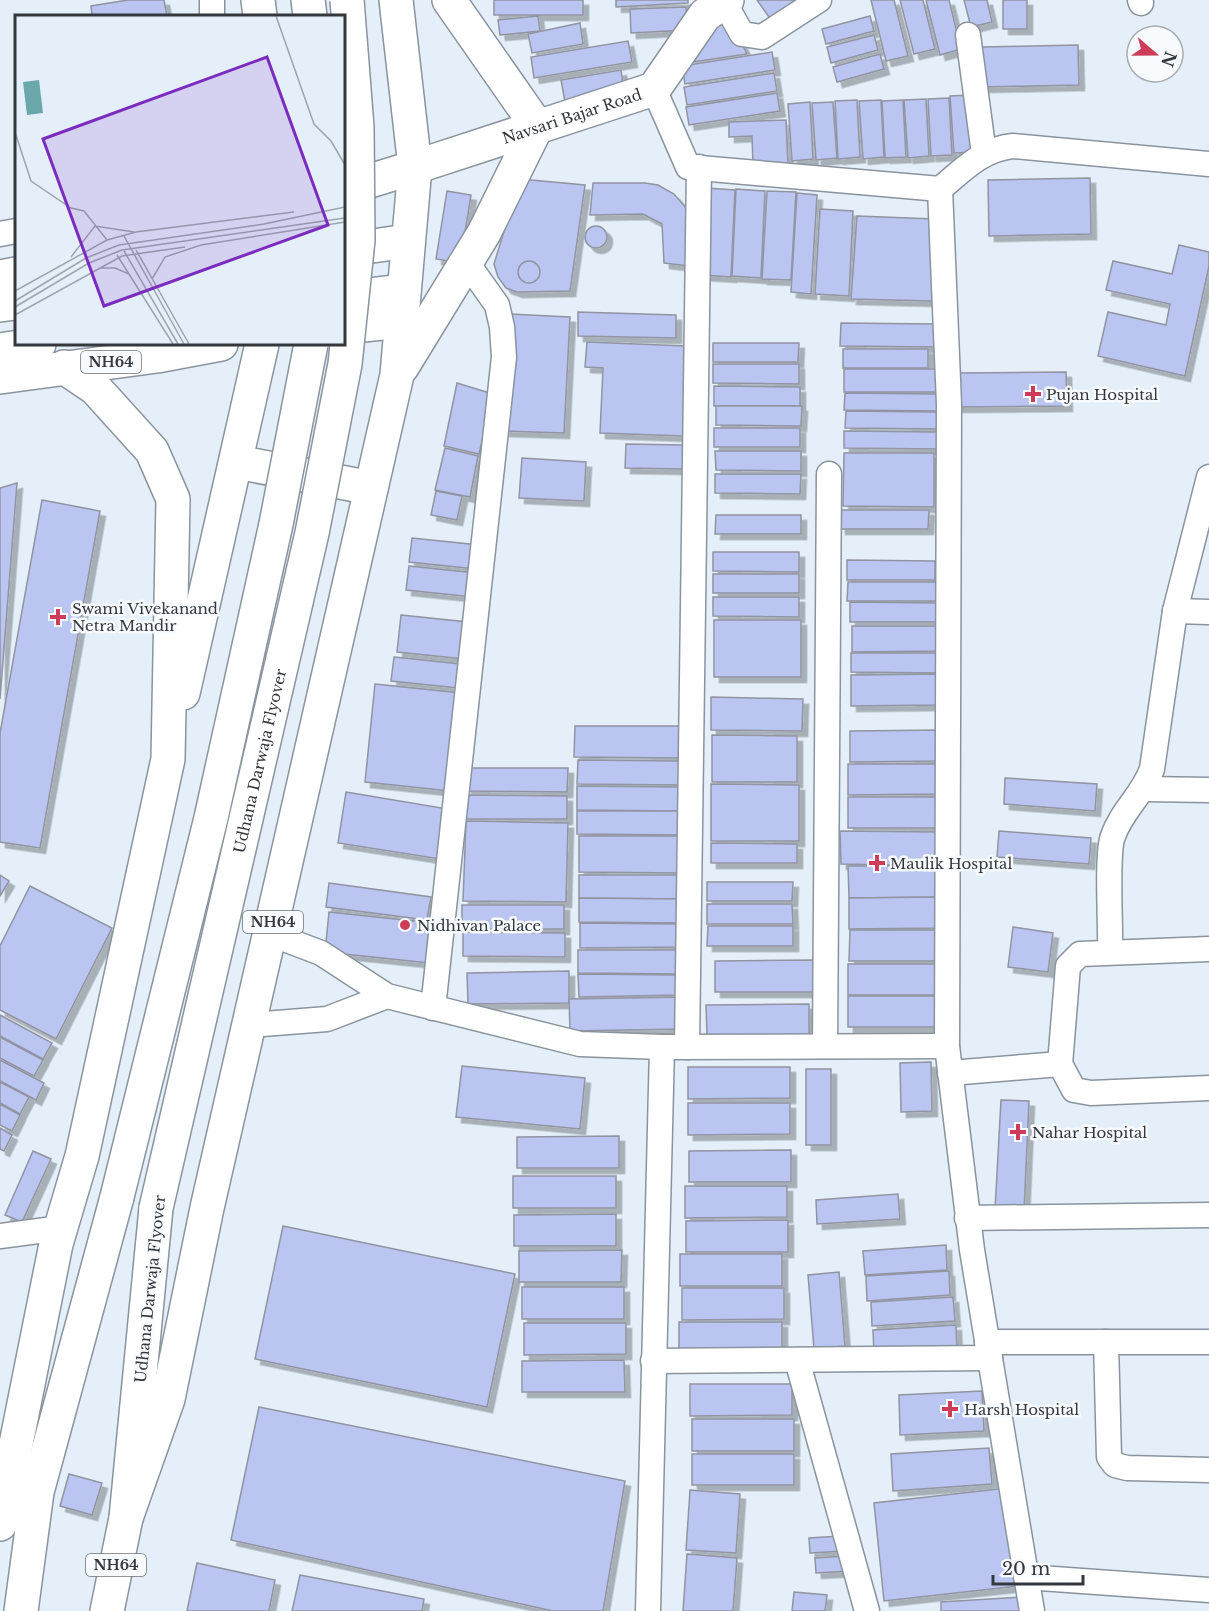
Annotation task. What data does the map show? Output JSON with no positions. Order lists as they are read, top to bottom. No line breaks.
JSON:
{"streets":{"main road":["Navsari Bajar Road","NH64","Udhana Darwaja Flyover"]},"crossings":[["Navsari Bajar Road","NH64"],["NH64","Udhana Darwaja Flyover"]],"places":{"health":["Pujan Hospital","Swami Vivekanand Netra Mandir","Maulik Hospital","Nahar Hospital","Harsh Hospital"],"other":["Nidhivan Palace"]},"scale_bar":"20 m","north":"right"}
